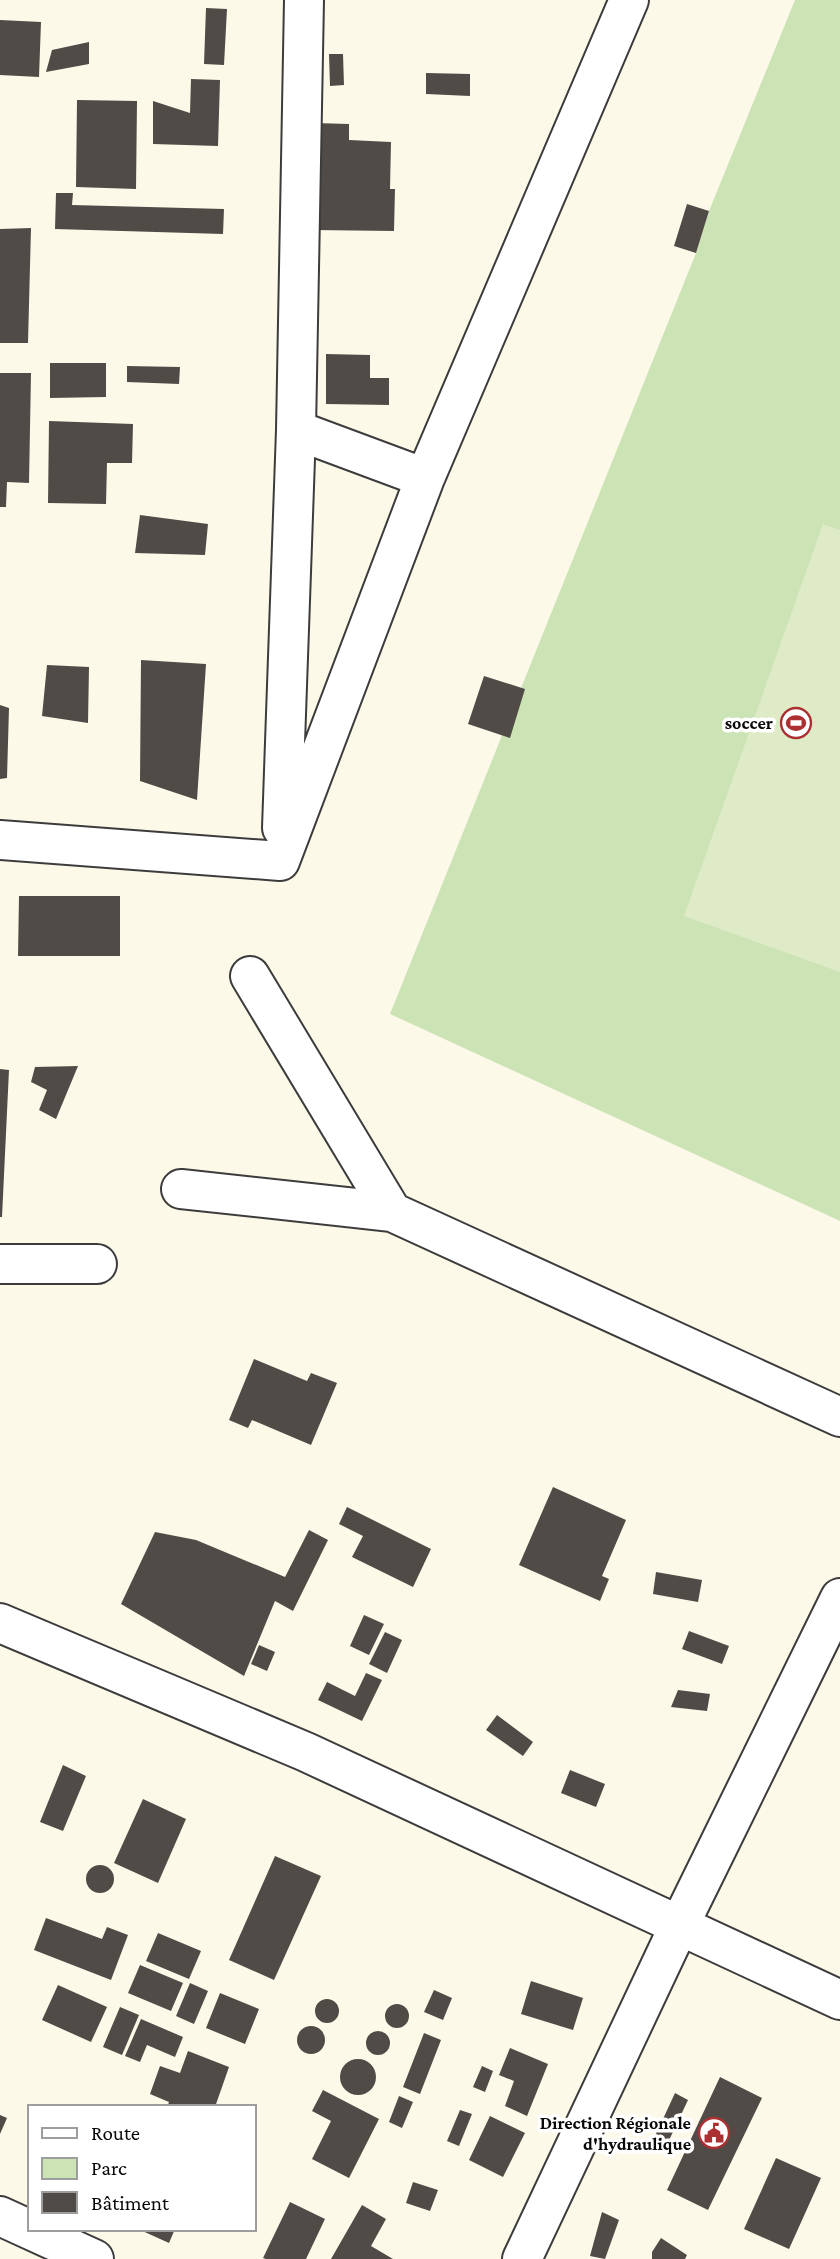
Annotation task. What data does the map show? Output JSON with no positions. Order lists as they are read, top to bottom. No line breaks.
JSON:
{"places":{"sports":["soccer"],"public building":["Direction Régionale d'hydraulique"]},"legend":["Route","Parc","Bâtiment"]}
